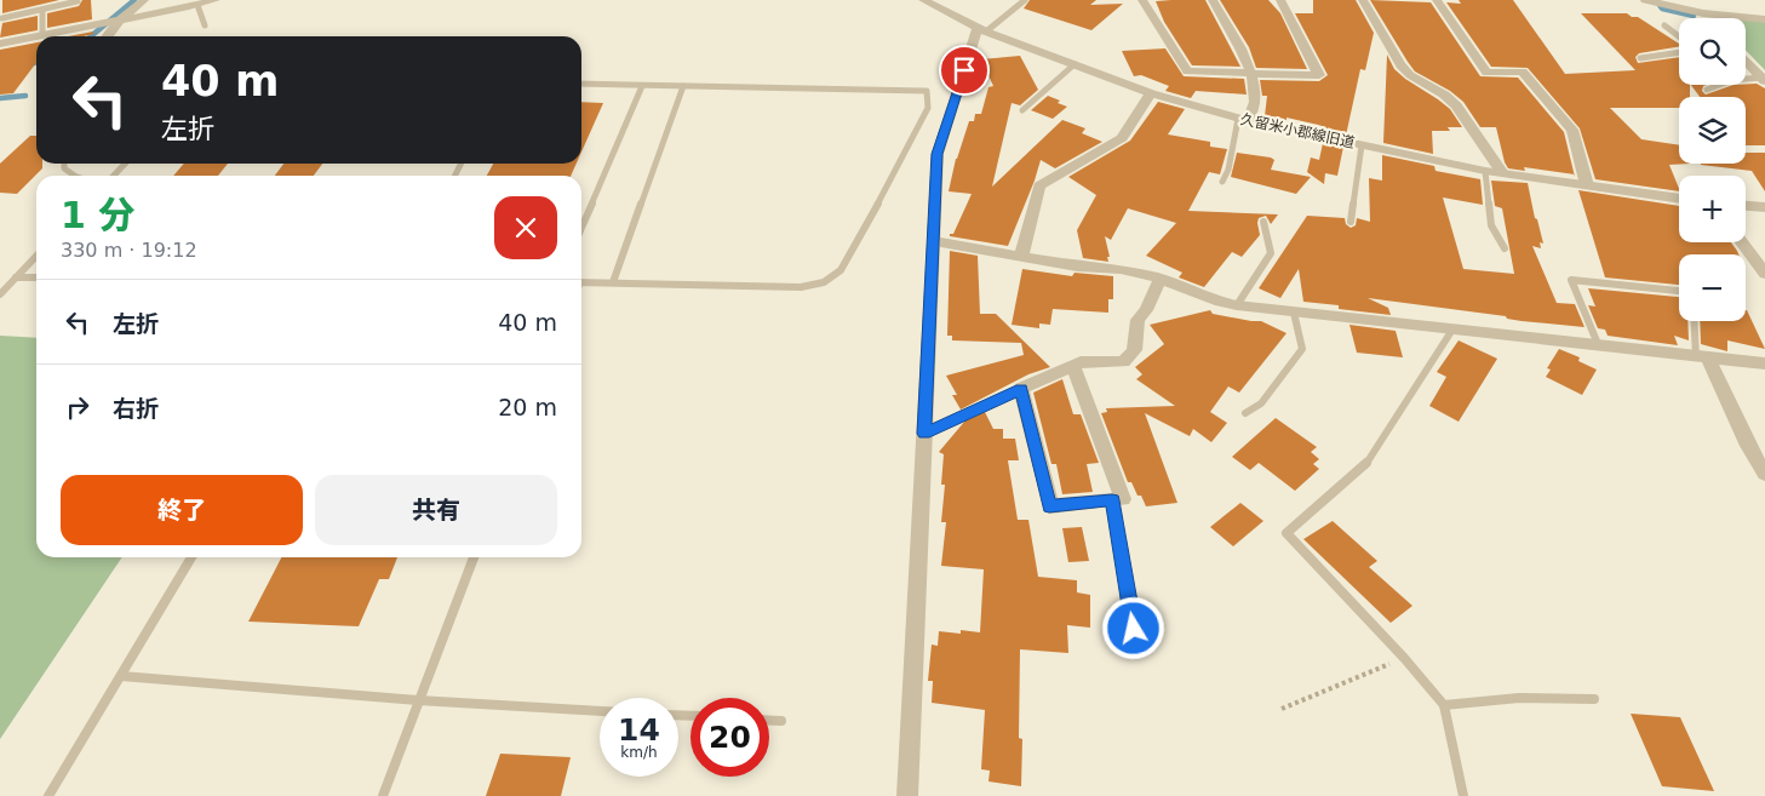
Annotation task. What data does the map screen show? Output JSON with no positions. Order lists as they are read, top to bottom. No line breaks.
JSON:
{"streets":{"street":["久留米小郡線旧道"]},"page":{"map_buttons":["+","−"],"turn":["40 m","左折"],"heading":["1 分","330 m · 19:12"],"list":[{"name":"左折","value":"40 m"},{"name":"右折","value":"20 m"}],"buttons":["終了","共有"],"speed":"14 km/h","limit":"20"}}
